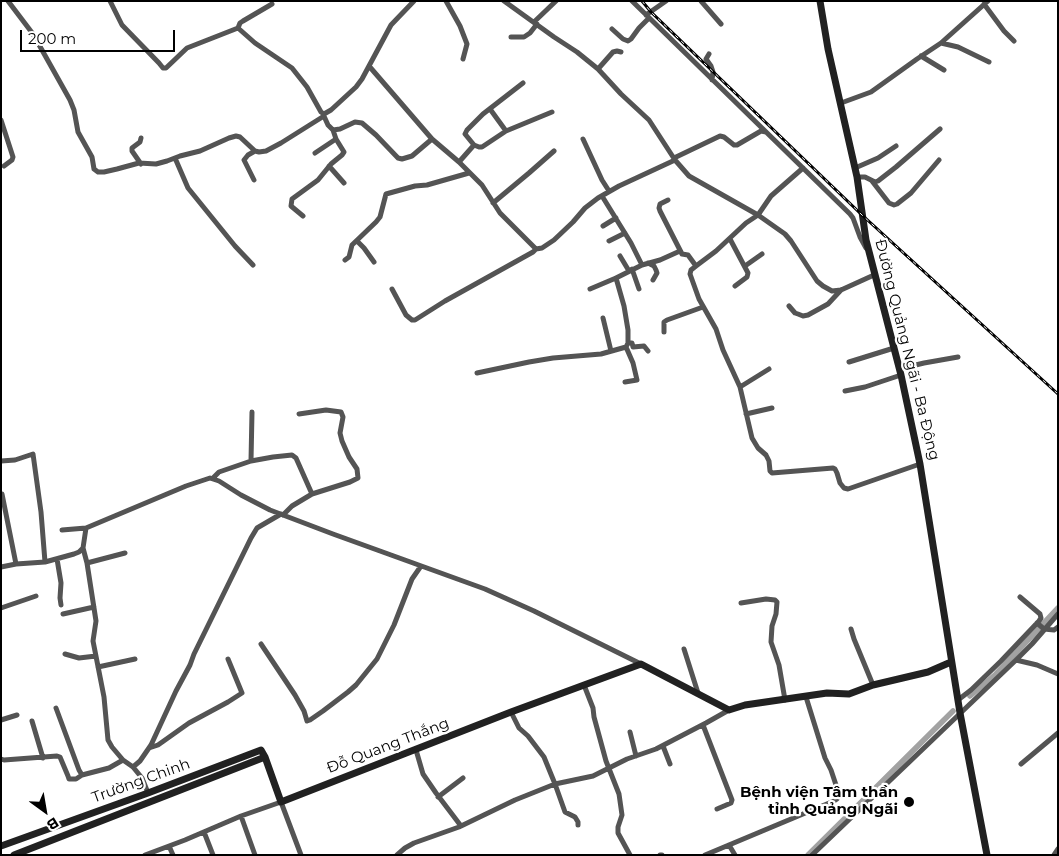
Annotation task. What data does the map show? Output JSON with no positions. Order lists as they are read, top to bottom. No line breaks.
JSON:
{"streets":{"street":["Đường Quảng Ngãi - Ba Động","Đỗ Quang Thắng","Trường Chinh"]},"places":["Bệnh viện Tâm thần tỉnh Quảng Ngãi"],"scale_bar":"200 m","north":"bottom right"}
